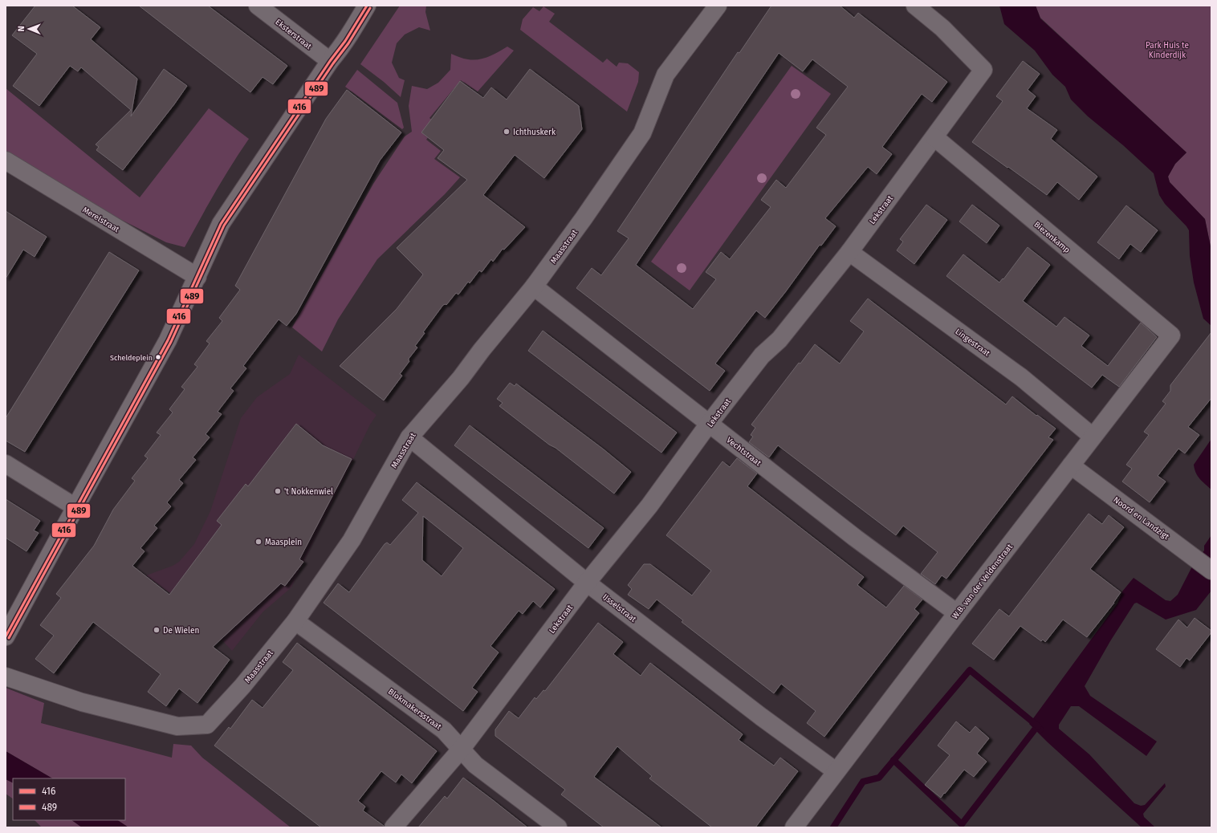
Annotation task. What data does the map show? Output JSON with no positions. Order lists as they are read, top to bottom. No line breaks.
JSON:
{"streets":{"street":["Eksterstraat","Lekstraat","Merelstraat","Biezenkamp","Maasstraat","Lingestraat","Vechtstraat","Noord en Landzigt","W.B. van der Veldenstraat","IJsselstraat","Blokmakersstraat"]},"crossings":[["Lekstraat","Biezenkamp"],["Lekstraat","Lingestraat"],["Lekstraat","Vechtstraat"],["Lekstraat","IJsselstraat"],["Lekstraat","Blokmakersstraat"],["Biezenkamp","W.B. van der Veldenstraat"],["Maasstraat","Vechtstraat"],["Maasstraat","IJsselstraat"],["Maasstraat","Blokmakersstraat"],["Lingestraat","W.B. van der Veldenstraat"],["Vechtstraat","W.B. van der Veldenstraat"],["Noord en Landzigt","W.B. van der Veldenstraat"],["W.B. van der Veldenstraat","IJsselstraat"]],"parks":["Park Huis te Kinderdijk"],"places":["Ichthuskerk","Scheldeplein","'t Nokkenwiel","Maasplein","De Wielen"],"lines":["transit line 416","transit line 489"],"legend":["416","489"],"north":"left"}
